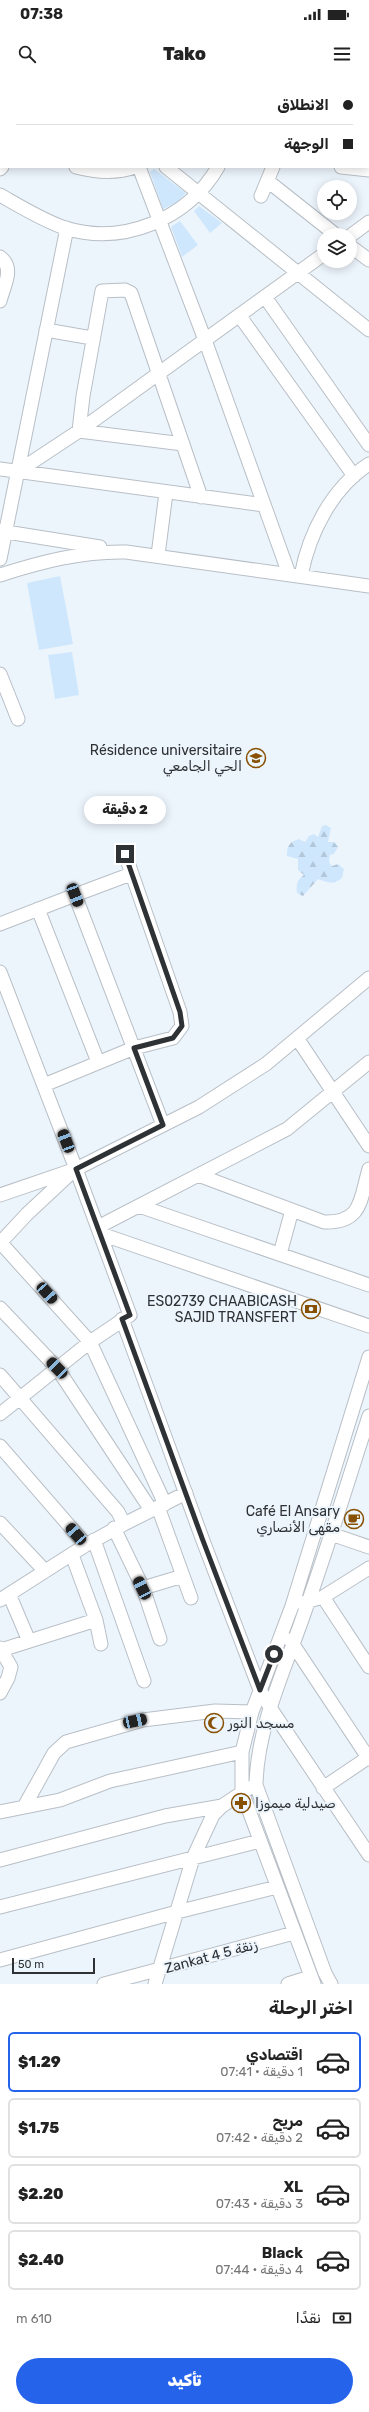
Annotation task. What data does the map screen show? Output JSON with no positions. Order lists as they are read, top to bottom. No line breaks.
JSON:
{"streets":{"street":["Zankat 4 زنقة 5"]},"places":{"school or university":["Résidence universitaire الحي الجامعي"],"bank":["ES02739 CHAABICASH SAJID TRANSFERT"],"cafe":["Café El Ansary مقهى الأنصاري"],"mosque":["مسجد النور"],"pharmacy":["صيدلية ميموزا"]},"scale_bar":"50 m","page":{"status":"07:38","header":"Tako","banner":["الانطلاق","الوجهة"],"bubble":"2 دقيقة","scale":"50 m","heading":"اختر الرحلة","list":[{"name":"اقتصادي","note":"1 دقيقة · 07:41","value":"$1.29"},{"name":"مريح","note":"2 دقيقة · 07:42","value":"$1.75"},{"name":"XL","note":"3 دقيقة · 07:43","value":"$2.20"},{"name":"Black","note":"4 دقيقة · 07:44","value":"$2.40"}],"pay":["نقدًا","610 m"],"buttons":"تأكيد"}}
